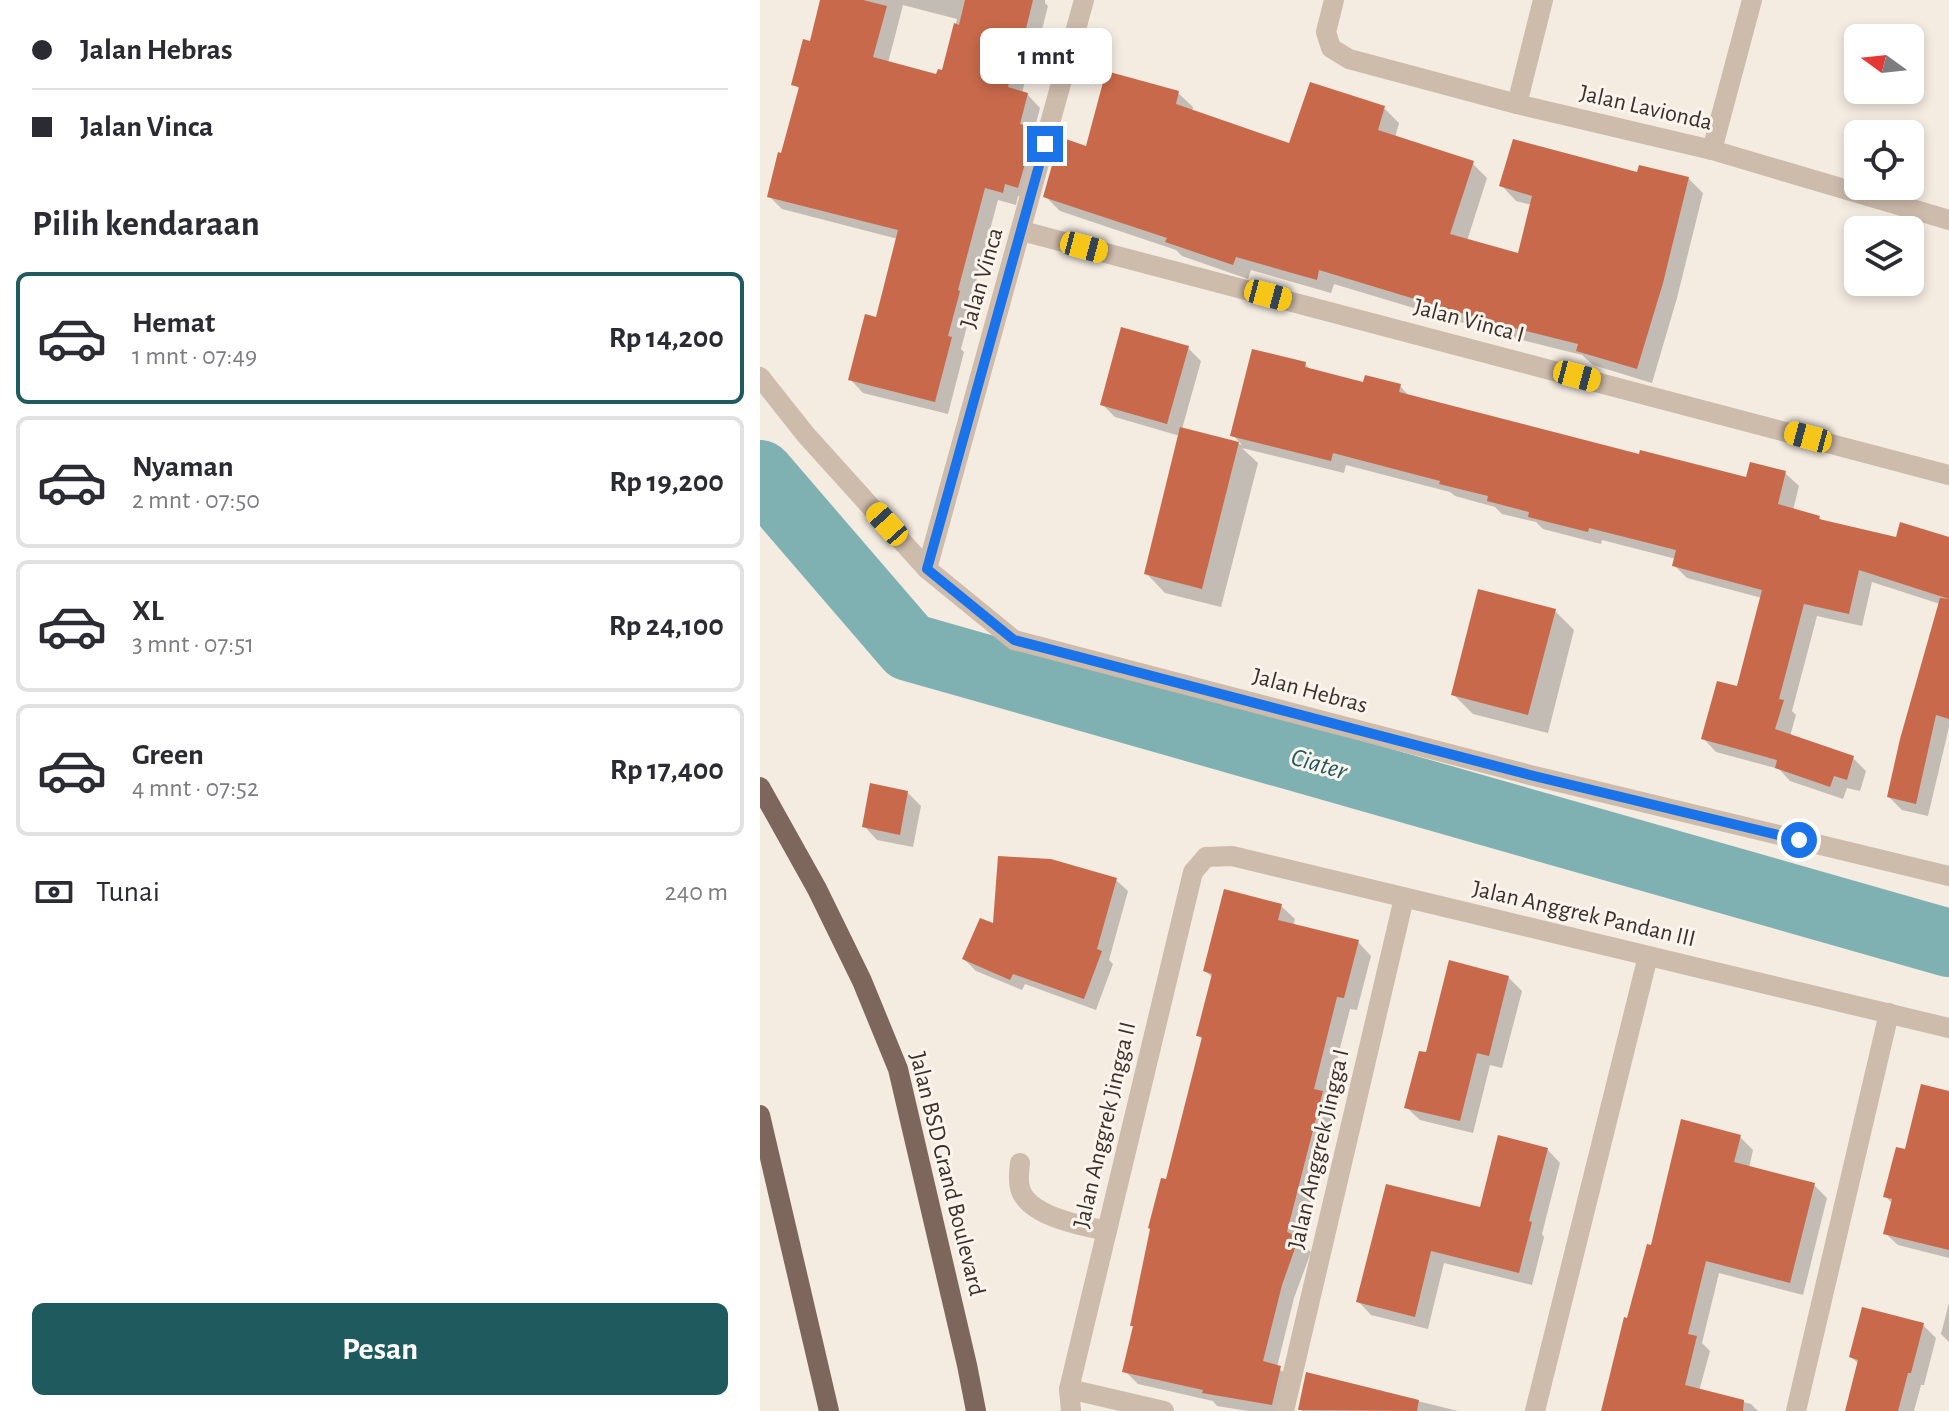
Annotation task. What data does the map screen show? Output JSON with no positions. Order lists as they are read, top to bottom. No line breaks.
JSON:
{"streets":{"main road":["Jalan BSD Grand Boulevard"],"street":["Jalan Lavionda","Jalan Vinca","Jalan Vinca I","Jalan Hebras","Jalan Anggrek Pandan III","Jalan Anggrek Jingga II","Jalan Anggrek Jingga I"]},"crossings":[["Jalan Vinca","Jalan Vinca I"],["Jalan Vinca","Jalan Hebras"],["Jalan Anggrek Pandan III","Jalan Anggrek Jingga II"],["Jalan Anggrek Pandan III","Jalan Anggrek Jingga I"]],"water":["Ciater"],"north":"left","page":{"banner":["Jalan Hebras","Jalan Vinca"],"bubble":"1 mnt","heading":"Pilih kendaraan","list":[{"name":"Hemat","note":"1 mnt · 07:49","value":"Rp 14,200"},{"name":"Nyaman","note":"2 mnt · 07:50","value":"Rp 19,200"},{"name":"XL","note":"3 mnt · 07:51","value":"Rp 24,100"},{"name":"Green","note":"4 mnt · 07:52","value":"Rp 17,400"}],"pay":["Tunai","240 m"],"buttons":"Pesan"}}
